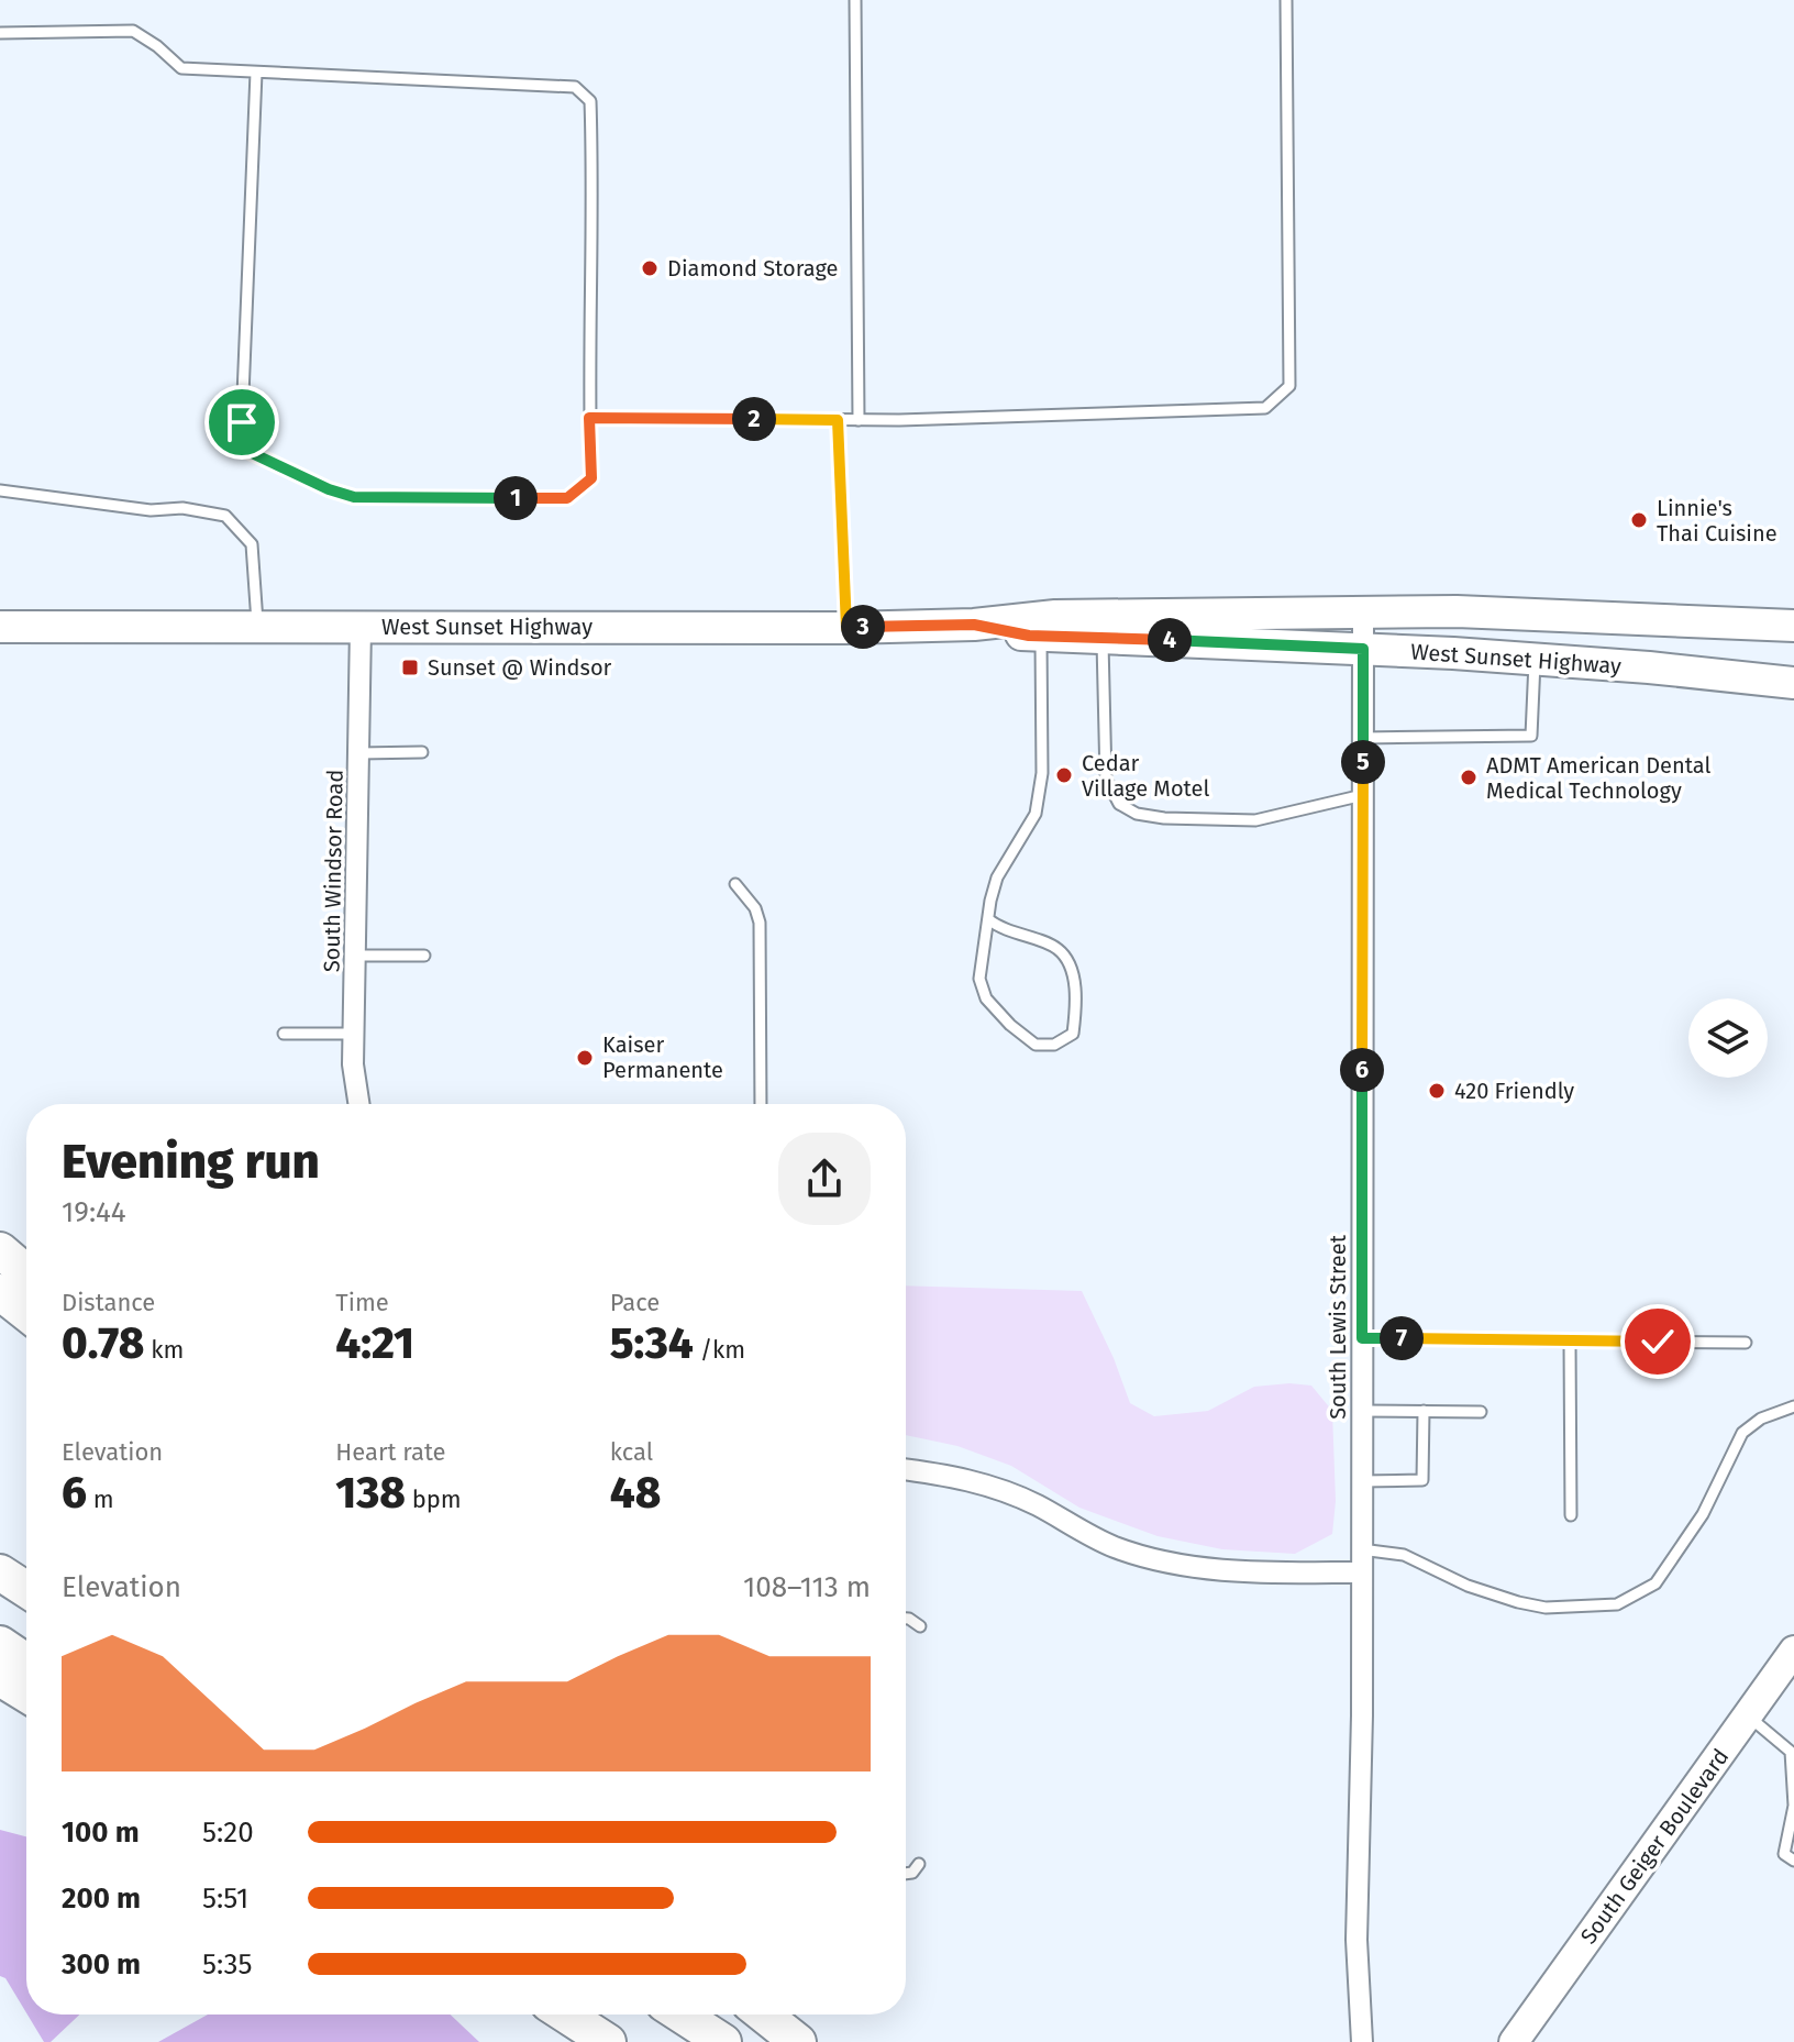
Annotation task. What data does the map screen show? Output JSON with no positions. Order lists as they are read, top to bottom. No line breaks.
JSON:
{"streets":{"main road":["West Sunset Highway"],"street":["South Windsor Road","South Lewis Street","South Geiger Boulevard"]},"crossings":[["West Sunset Highway","South Windsor Road"],["West Sunset Highway","South Lewis Street"]],"places":{"other":["Diamond Storage","Linnie's Thai Cuisine","Cedar Village Motel","ADMT American Dental Medical Technology","Kaiser Permanente","420 Friendly"],"transit":["Sunset @ Windsor"]},"page":{"pins":["2","1","3","4","5","6","7"],"heading":["Evening run","19:44"],"stats":[["Distance","0.78 km"],["Time","4:21"],["Pace","5:34 /km"],["Elevation","6 m"],["Heart rate","138 bpm"],["kcal","48"]],"chart":["Elevation","108–113 m"],"list":[{"name":"100 m","note":"5:20"},{"name":"200 m","note":"5:51"},{"name":"300 m","note":"5:35"}]}}
